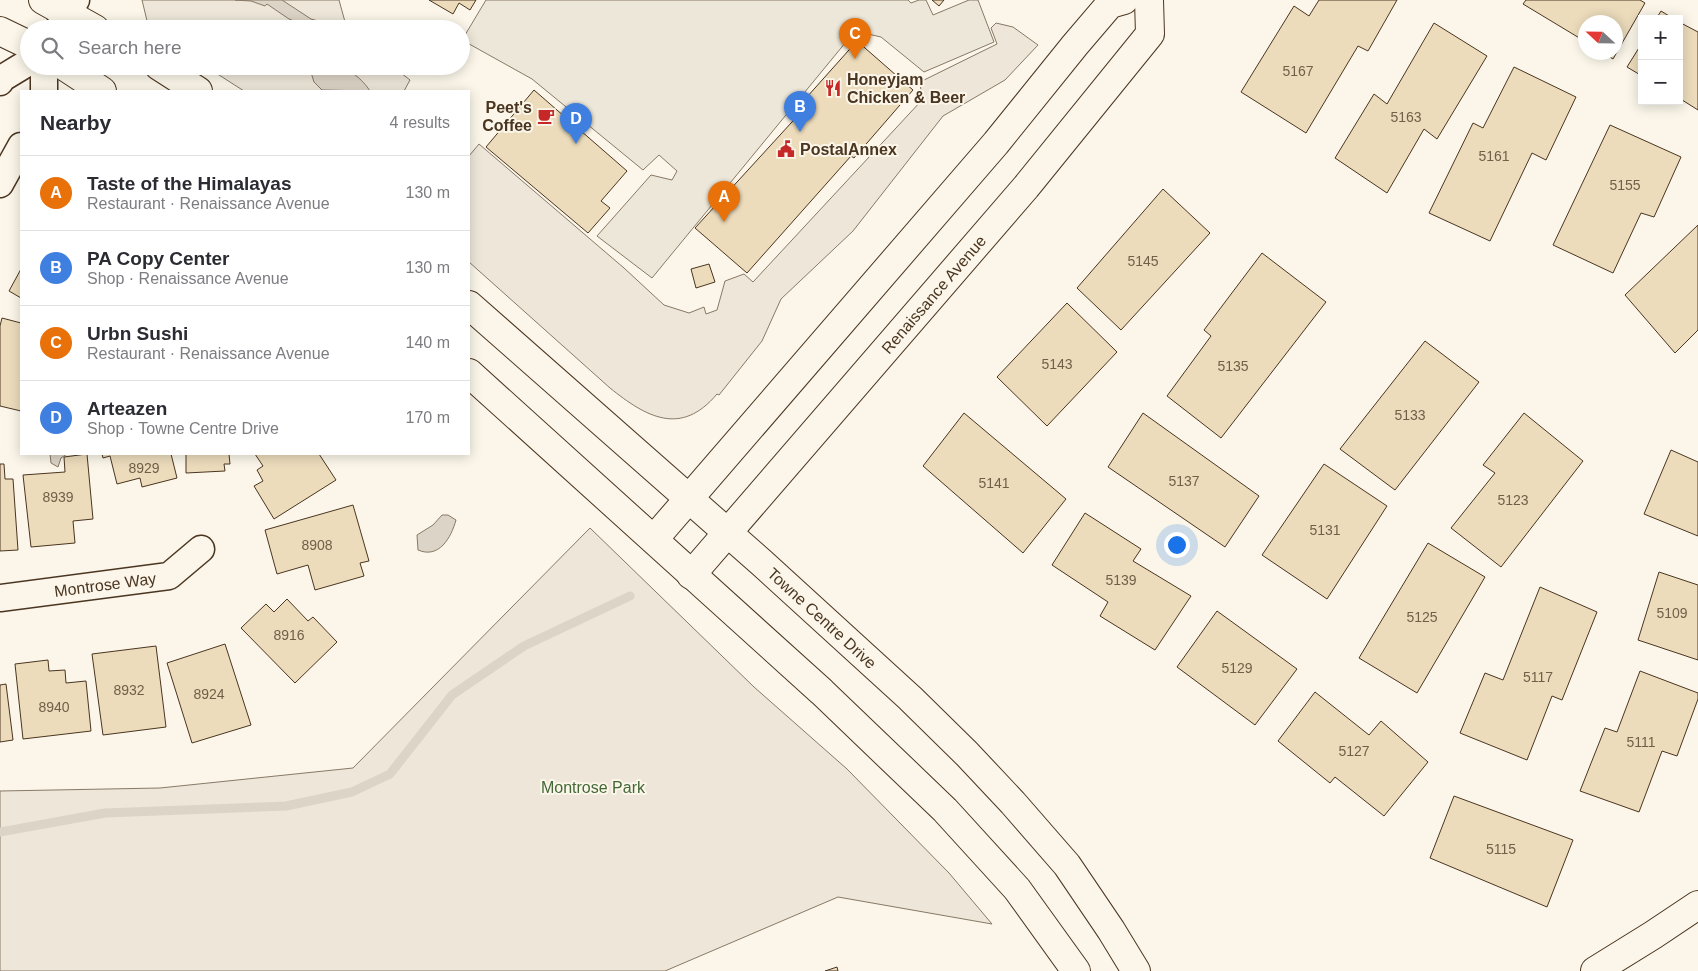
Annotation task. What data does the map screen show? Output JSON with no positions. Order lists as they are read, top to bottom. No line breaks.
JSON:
{"streets":{"main road":["Renaissance Avenue","Towne Centre Drive"],"street":["Montrose Way"]},"crossings":[["Renaissance Avenue","Towne Centre Drive"]],"parks":["Montrose Park"],"places":{"restaurant":["Honeyjam Chicken & Beer"],"cafe":["Peet's Coffee"],"public building":["PostalAnnex"]},"house_numbers":["5167","5163","5161","5155","5145","5143","5135","5133","8929","5137","5141","8939","5123","5131","8908","5139","5109","5125","8916","5129","5117","8932","8924","8940","5111","5127","5115"],"north":"left","page":{"map_buttons":["+","−"],"pins":["C","B","D","A"],"search":"Search here","heading":["Nearby","4 results"],"list":[{"mark":"A","name":"Taste of the Himalayas","note":"Restaurant · Renaissance Avenue","value":"130 m"},{"mark":"B","name":"PA Copy Center","note":"Shop · Renaissance Avenue","value":"130 m"},{"mark":"C","name":"Urbn Sushi","note":"Restaurant · Renaissance Avenue","value":"140 m"},{"mark":"D","name":"Arteazen","note":"Shop · Towne Centre Drive","value":"170 m"}]}}
